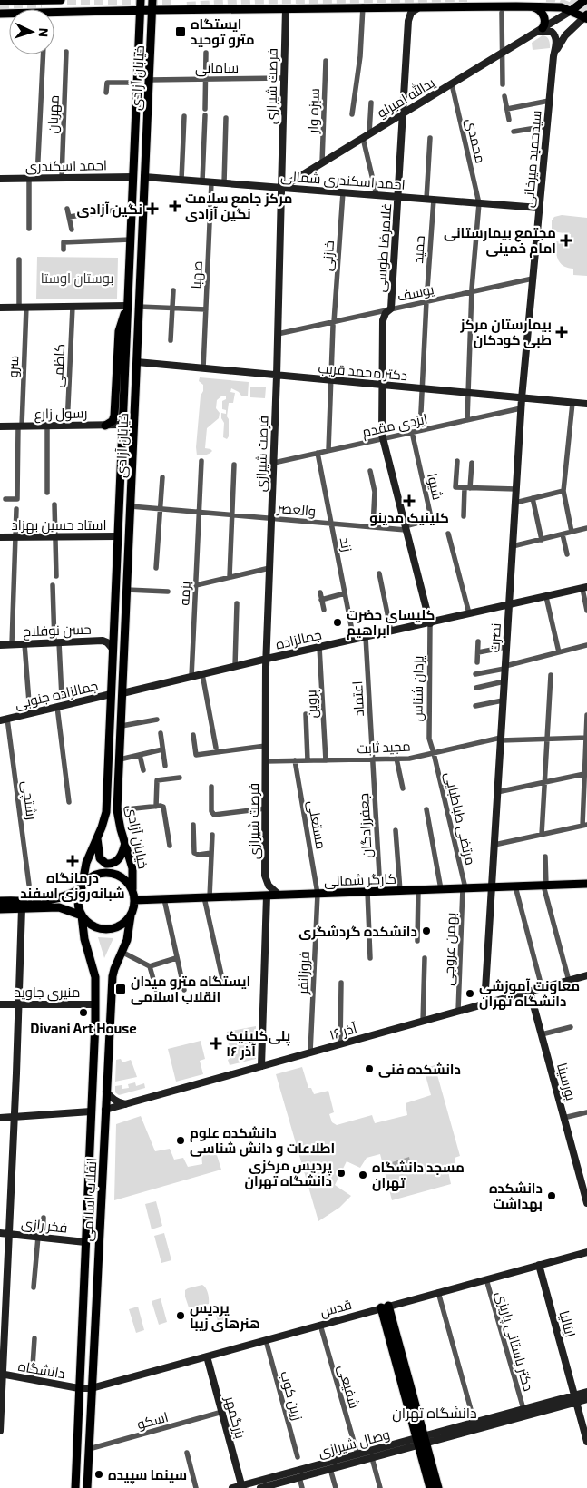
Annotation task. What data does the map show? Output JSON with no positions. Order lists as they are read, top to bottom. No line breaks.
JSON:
{"streets":{"main road":["خیابان آزادی","کارگر شمالی","انقلاب اسلامی"],"street":["سامانی","فرصت شیرازی","یدالله امیرلو","سبزه‌ وار","مهربان","محمدی","سیدحمید میرخانی","احمد اسکندری","احمد اسکندری شمالی","غلامرضا طوسی","حمید","خازنی","صهبا","یوسف","کاظمی","سرو","دکتر محمد قریب","رسول زارع","ایزدی مقدم","شیوا","والعصر","استاد حسین بهزاد","زند","بزمه","حسن نوفلاح","نصرت","جمالزاده","یزدان شناس","جمالزاده جنوبی","اعتماد","پروین","مجید ثابت","رشتچی","مرتضی طباطبایی","مستعلی","جعفرزادگان","بهمن عروجی","فروزانفر","منیری جاوید","۱۶ آذر","پورسینا","فخر رازی","قدس","ایتالیا","دکتر باستانی پاریزی","دانشگاه","شفیعی","زرین کوب","بزرگمهر","اسکو","وصال شیرازی"]},"crossings":[["سامانی","خیابان آزادی"],["سامانی","فرصت شیرازی"],["خیابان آزادی","احمد اسکندری"],["خیابان آزادی","احمد اسکندری شمالی"],["خیابان آزادی","دکتر محمد قریب"],["خیابان آزادی","رسول زارع"],["خیابان آزادی","والعصر"],["خیابان آزادی","استاد حسین بهزاد"],["خیابان آزادی","حسن نوفلاح"],["خیابان آزادی","جمالزاده"],["خیابان آزادی","جمالزاده جنوبی"],["خیابان آزادی","کارگر شمالی"],["خیابان آزادی","انقلاب اسلامی"],["فرصت شیرازی","یدالله امیرلو"],["فرصت شیرازی","احمد اسکندری شمالی"],["فرصت شیرازی","یوسف"],["فرصت شیرازی","دکتر محمد قریب"],["فرصت شیرازی","ایزدی مقدم"],["فرصت شیرازی","والعصر"],["فرصت شیرازی","جمالزاده"],["فرصت شیرازی","مجید ثابت"],["فرصت شیرازی","کارگر شمالی"],["یدالله امیرلو","سبزه‌ وار"],["یدالله امیرلو","محمدی"],["یدالله امیرلو","سیدحمید میرخانی"],["یدالله امیرلو","احمد اسکندری شمالی"],["یدالله امیرلو","غلامرضا طوسی"],["مهربان","احمد اسکندری"],["محمدی","احمد اسکندری شمالی"],["محمدی","یوسف"],["محمدی","دکتر محمد قریب"],["محمدی","ایزدی مقدم"],["سیدحمید میرخانی","احمد اسکندری شمالی"],["سیدحمید میرخانی","یوسف"],["سیدحمید میرخانی","دکتر محمد قریب"],["سیدحمید میرخانی","نصرت"],["احمد اسکندری شمالی","غلامرضا طوسی"],["احمد اسکندری شمالی","حمید"],["احمد اسکندری شمالی","خازنی"],["احمد اسکندری شمالی","صهبا"],["غلامرضا طوسی","یوسف"],["غلامرضا طوسی","دکتر محمد قریب"],["غلامرضا طوسی","ایزدی مقدم"],["غلامرضا طوسی","شیوا"],["غلامرضا طوسی","والعصر"],["غلامرضا طوسی","جمالزاده"],["غلامرضا طوسی","یزدان شناس"],["حمید","یوسف"],["حمید","دکتر محمد قریب"],["حمید","ایزدی مقدم"],["خازنی","یوسف"],["خازنی","دکتر محمد قریب"],["خازنی","ایزدی مقدم"],["صهبا","دکتر محمد قریب"],["کاظمی","رسول زارع"],["سرو","رسول زارع"],["دکتر محمد قریب","نصرت"],["ایزدی مقدم","شیوا"],["ایزدی مقدم","زند"],["ایزدی مقدم","نصرت"],["شیوا","والعصر"],["والعصر","زند"],["والعصر","بزمه"],["زند","جمالزاده"],["بزمه","جمالزاده"],["نصرت","جمالزاده"],["نصرت","مجید ثابت"],["نصرت","کارگر شمالی"],["نصرت","۱۶ آذر"],["جمالزاده","یزدان شناس"],["جمالزاده","اعتماد"],["جمالزاده","پروین"],["یزدان شناس","مجید ثابت"],["یزدان شناس","مرتضی طباطبایی"],["جمالزاده جنوبی","رشتچی"],["اعتماد","مجید ثابت"],["اعتماد","جعفرزادگان"],["پروین","مجید ثابت"],["مجید ثابت","مرتضی طباطبایی"],["مجید ثابت","مستعلی"],["مجید ثابت","جعفرزادگان"],["مرتضی طباطبایی","کارگر شمالی"],["مرتضی طباطبایی","بهمن عروجی"],["مستعلی","کارگر شمالی"],["مستعلی","فروزانفر"],["جعفرزادگان","کارگر شمالی"],["کارگر شمالی","بهمن عروجی"],["کارگر شمالی","فروزانفر"],["کارگر شمالی","انقلاب اسلامی"],["بهمن عروجی","۱۶ آذر"],["فروزانفر","۱۶ آذر"],["منیری جاوید","انقلاب اسلامی"],["۱۶ آذر","پورسینا"],["۱۶ آذر","انقلاب اسلامی"],["انقلاب اسلامی","فخر رازی"],["انقلاب اسلامی","قدس"],["انقلاب اسلامی","دانشگاه"],["انقلاب اسلامی","اسکو"],["قدس","ایتالیا"],["قدس","دکتر باستانی پاریزی"],["قدس","دانشگاه"],["قدس","شفیعی"],["قدس","زرین کوب"],["قدس","بزرگمهر"],["ایتالیا","وصال شیرازی"],["دکتر باستانی پاریزی","وصال شیرازی"],["شفیعی","وصال شیرازی"],["بزرگمهر","اسکو"],["بزرگمهر","وصال شیرازی"]],"districts":["دانشگاه تهران"],"parks":["بوستان اوستا"],"places":{"transit":["ایستگاه مترو توحید","ایستگاه مترو میدان انقلاب اسلامی"],"health":["مرکز جامع سلامت نگین آزادی","نگین آزادی","مجتمع بیمارستانی امام خمینی","بیمارستان مرکز طبی کودکان","کلینیک مدینو","درمانگاه شبانه‌روزی اسفند","پلی‌کلینیک ۱۶ آذر"],"other":["کلیسای حضرت ابراهیم","دانشکده گردشگری","معاونت آموزشی دانشگاه تهران","Divani Art House","دانشکده فنی","دانشکده علوم اطلاعات و دانش شناسی","پردیس مرکزی دانشگاه‌ تهران","مسجد دانشگاه تهران","دانشکده بهداشت","پردیس هنرهای زیبا","سینما سپیده"]},"north":"right"}
